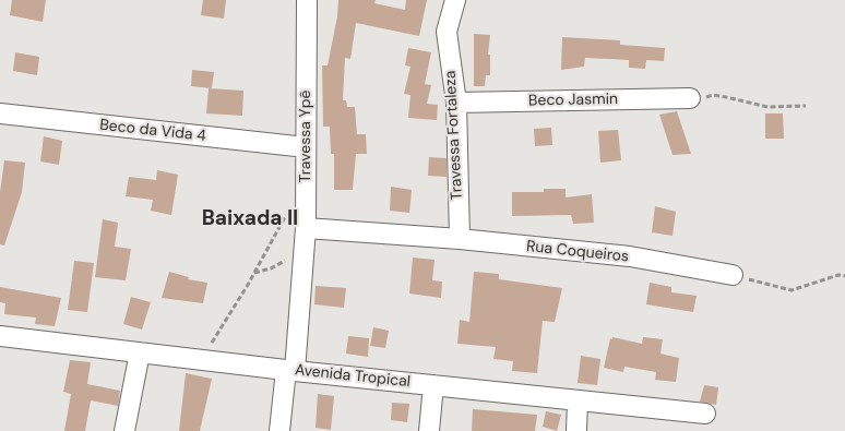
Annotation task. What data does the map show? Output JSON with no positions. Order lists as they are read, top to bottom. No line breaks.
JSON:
{"streets":{"street":["Beco Jasmin","Beco da Vida 4","Travessa Fortaleza","Travessa Ypê","Rua Coqueiros","Avenida Tropical"]},"crossings":[["Beco Jasmin","Travessa Fortaleza"],["Beco da Vida 4","Travessa Ypê"],["Travessa Fortaleza","Rua Coqueiros"],["Travessa Ypê","Rua Coqueiros"],["Travessa Ypê","Avenida Tropical"]],"districts":["Baixada II"]}
